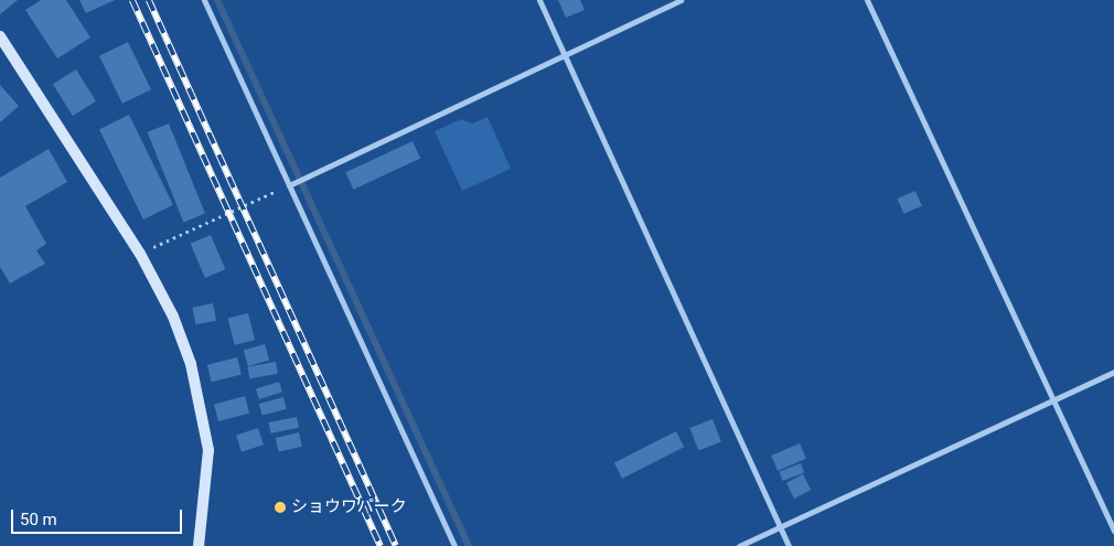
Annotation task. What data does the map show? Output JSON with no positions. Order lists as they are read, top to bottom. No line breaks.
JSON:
{"places":["ショウワパーク"],"scale_bar":"50 m"}
